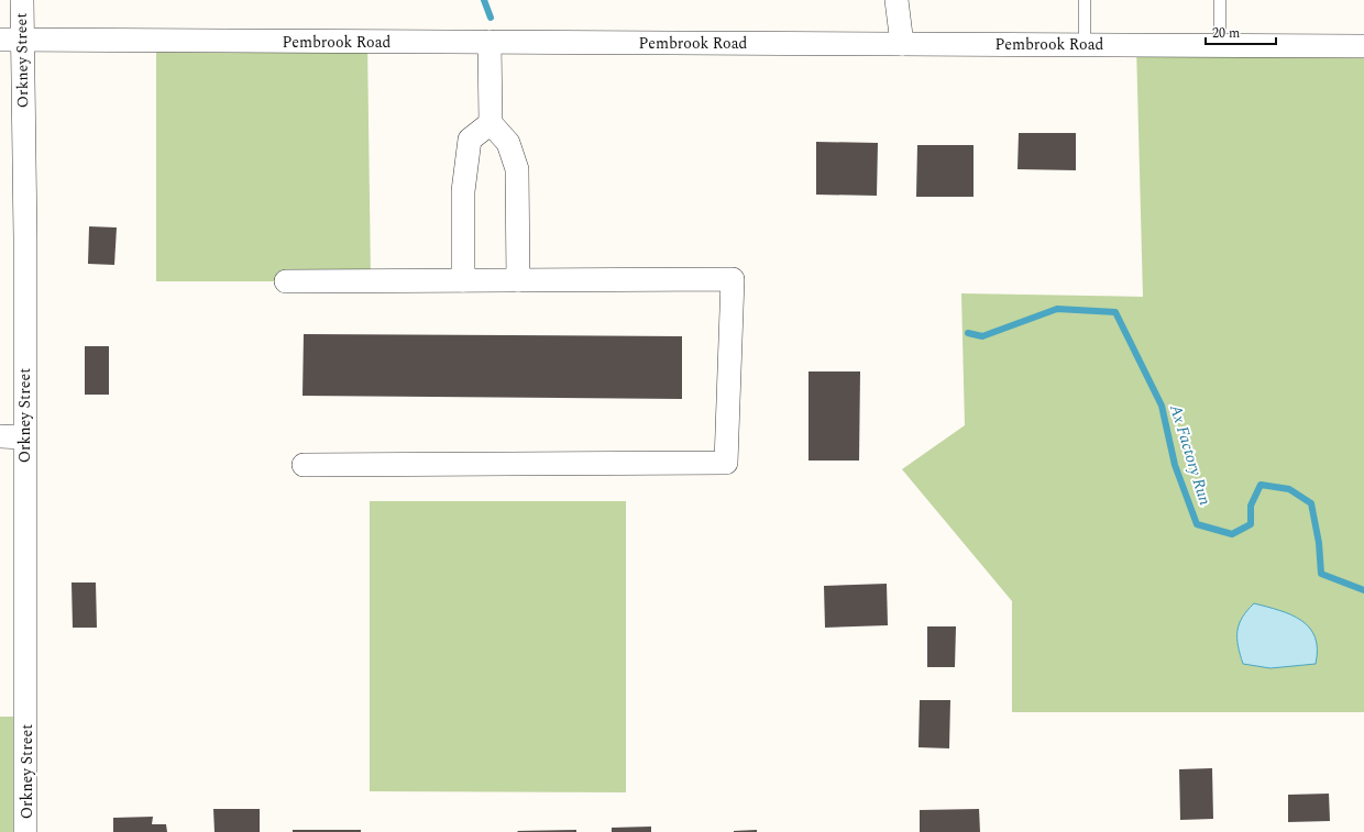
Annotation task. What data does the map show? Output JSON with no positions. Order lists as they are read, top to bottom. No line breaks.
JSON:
{"streets":{"street":["Pembrook Road","Orkney Street"]},"crossings":[["Pembrook Road","Orkney Street"]],"water":["Ax Factory Run"],"scale_bar":"20 m"}
